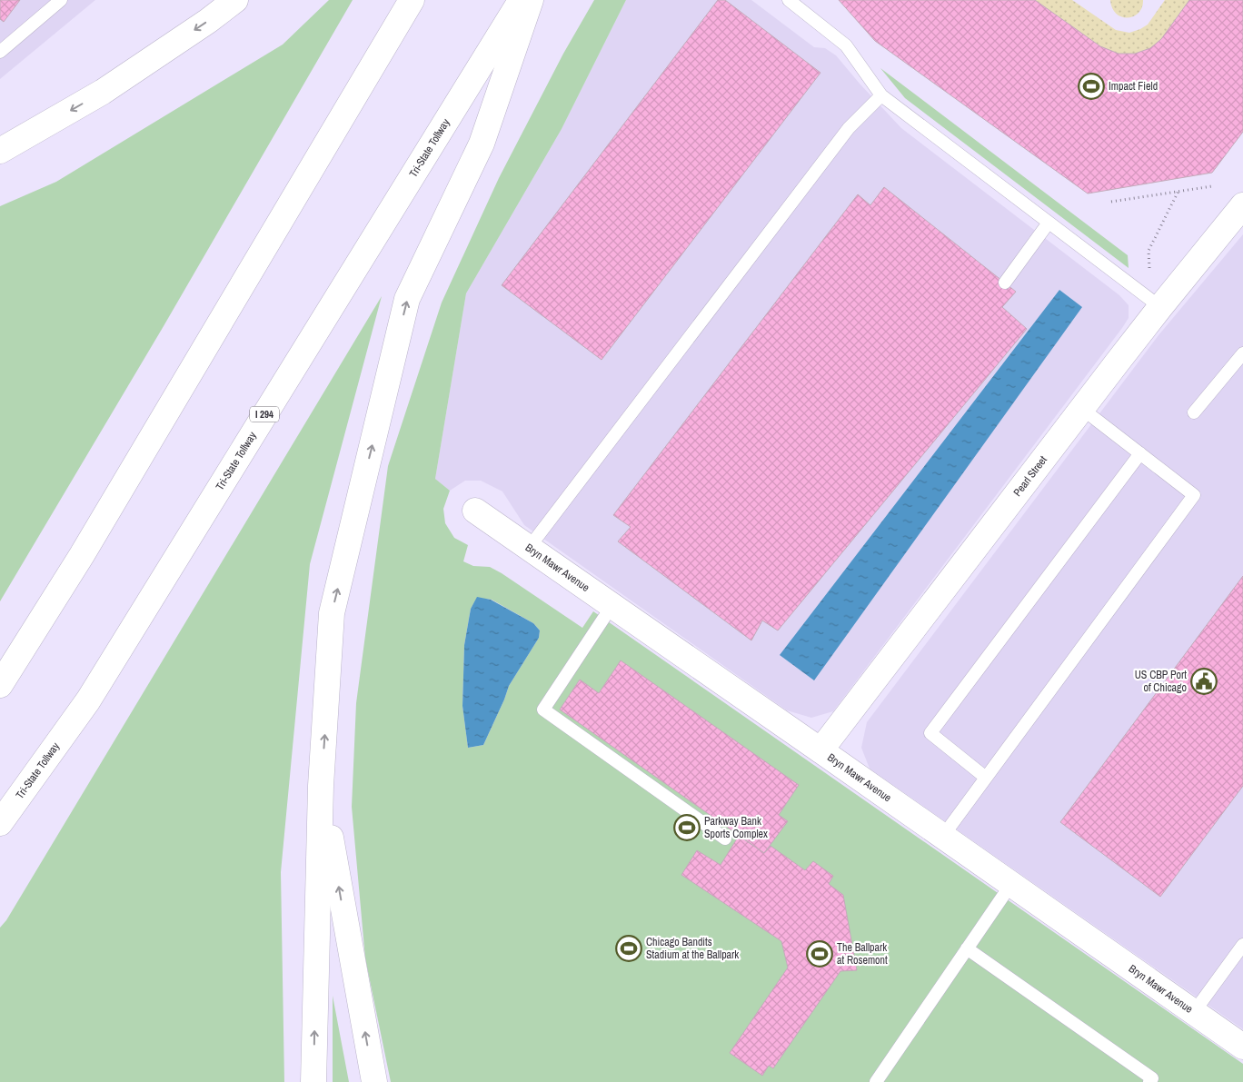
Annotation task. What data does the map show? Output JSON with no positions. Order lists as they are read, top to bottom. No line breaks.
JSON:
{"streets":{"main road":["Tri-State Tollway","I 294","Pearl Street","Bryn Mawr Avenue"]},"crossings":[["Pearl Street","Bryn Mawr Avenue"]],"places":{"sports":["Impact Field","Parkway Bank Sports Complex","Chicago Bandits Stadium at the Ballpark","The Ballpark at Rosemont"],"public building":["US CBP Port of Chicago"]}}
